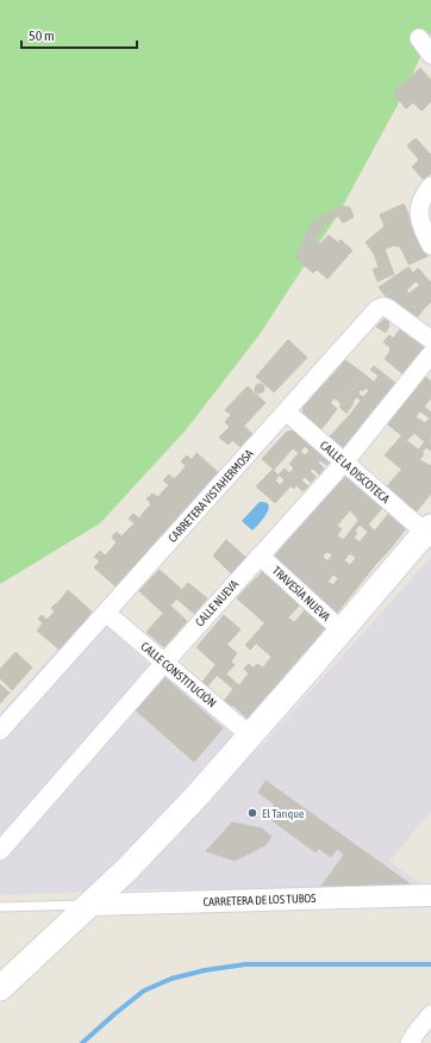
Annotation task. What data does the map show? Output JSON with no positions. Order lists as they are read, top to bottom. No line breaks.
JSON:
{"streets":{"street":["CALLE LA DISCOTECA","CARRETERA VISTAHERMOSA","TRAVESÍA NUEVA","CALLE NUEVA","CALLE CONSTITUCIÓN","CARRETERA DE LOS TUBOS"]},"crossings":[["CALLE LA DISCOTECA","CARRETERA VISTAHERMOSA"],["CALLE LA DISCOTECA","CALLE NUEVA"],["CARRETERA VISTAHERMOSA","CALLE CONSTITUCIÓN"],["TRAVESÍA NUEVA","CALLE NUEVA"],["CALLE NUEVA","CALLE CONSTITUCIÓN"]],"places":["El Tanque"],"scale_bar":"50 m"}
